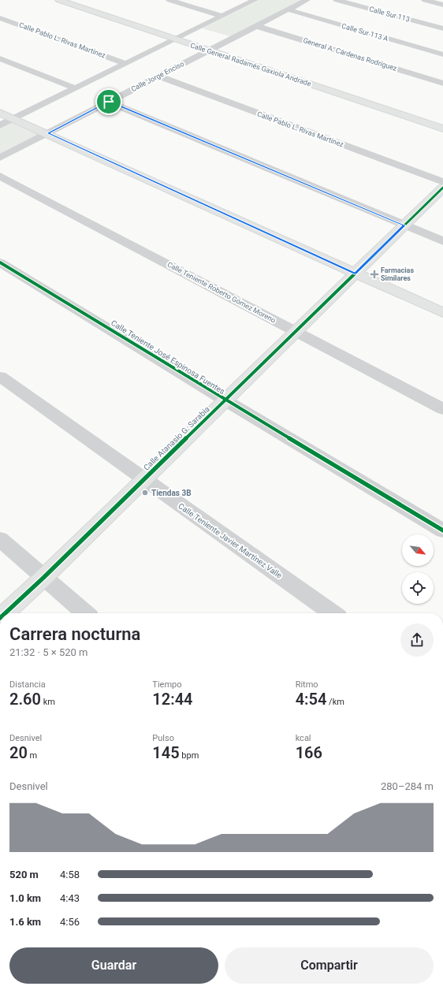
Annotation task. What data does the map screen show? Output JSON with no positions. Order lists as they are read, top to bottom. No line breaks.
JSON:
{"streets":{"street":["Calle Sur 113","Calle Sur 113 A","Calle Pablo L. Rivas Martínez","General A. Cárdenas Rodríguez","Calle General Radamés Gaxiola Andrade","Calle Jorge Enciso","Calle Teniente Roberto Gómez Moreno","Calle Teniente José Espinosa Fuentes","Calle Atanasio G. Sarabia","Calle Teniente Javier Martínez Valle"]},"crossings":[["Calle Sur 113 A","Calle Jorge Enciso"],["Calle Pablo L. Rivas Martínez","Calle Jorge Enciso"],["General A. Cárdenas Rodríguez","Calle Jorge Enciso"],["Calle General Radamés Gaxiola Andrade","Calle Jorge Enciso"],["Calle Teniente Roberto Gómez Moreno","Calle Atanasio G. Sarabia"],["Calle Teniente José Espinosa Fuentes","Calle Atanasio G. Sarabia"],["Calle Atanasio G. Sarabia","Calle Teniente Javier Martínez Valle"]],"places":{"health":["Farmacias Similares"],"other":["Tiendas 3B"]},"north":"bottom right","page":{"heading":["Carrera nocturna","21:32 · 5 × 520 m"],"stats":[["Distancia","2.60 km"],["Tiempo","12:44"],["Ritmo","4:54 /km"],["Desnivel","20 m"],["Pulso","145 bpm"],["kcal","166"]],"chart":["Desnivel","280–284 m"],"list":[{"name":"520 m","note":"4:58"},{"name":"1.0 km","note":"4:43"},{"name":"1.6 km","note":"4:56"}],"buttons":["Guardar","Compartir"]}}
